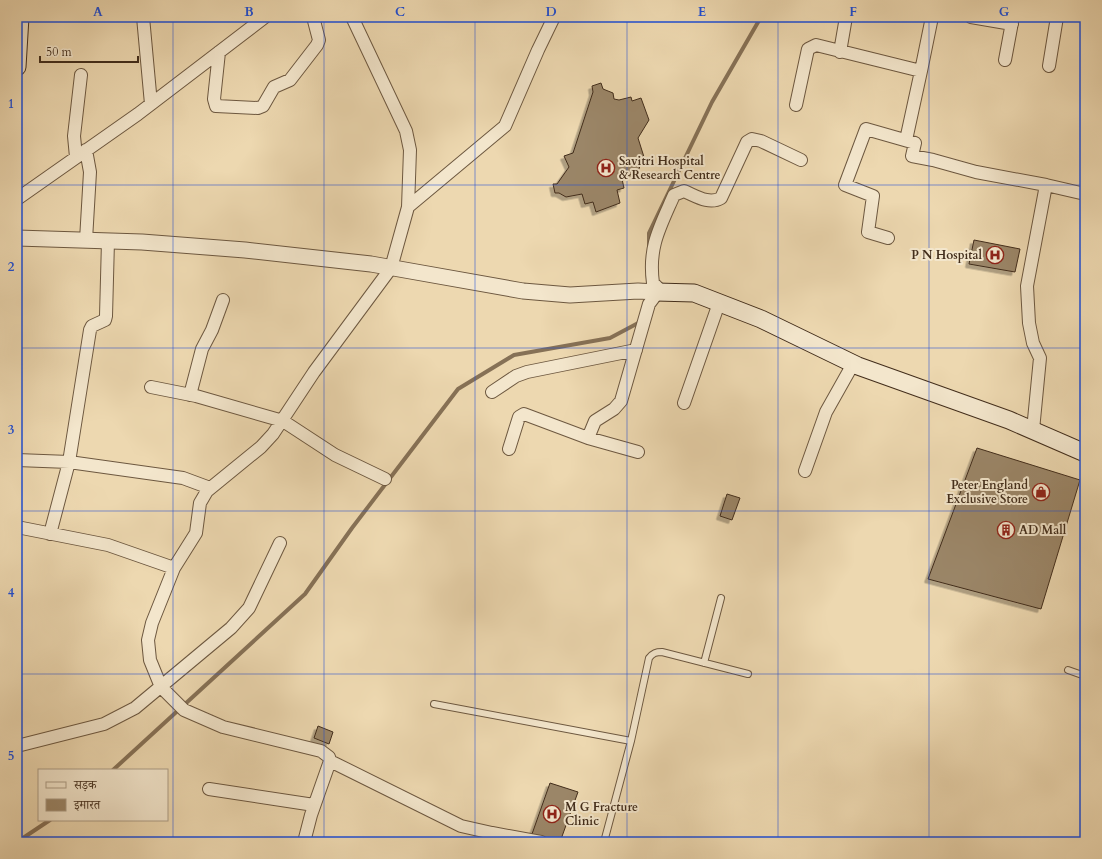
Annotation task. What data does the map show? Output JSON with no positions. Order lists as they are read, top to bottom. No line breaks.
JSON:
{"places":{"hospital":["Savitri Hospital & Research Centre","P N Hospital","M G Fracture Clinic"],"shop":["Peter England Exclusive Store"],"building":["AD Mall"]},"legend":["सड़क","इमारत"],"scale_bar":"50 m","grid":{"columns":["A","B","C","D","E","F","G"],"rows":["1","2","3","4","5"]}}
